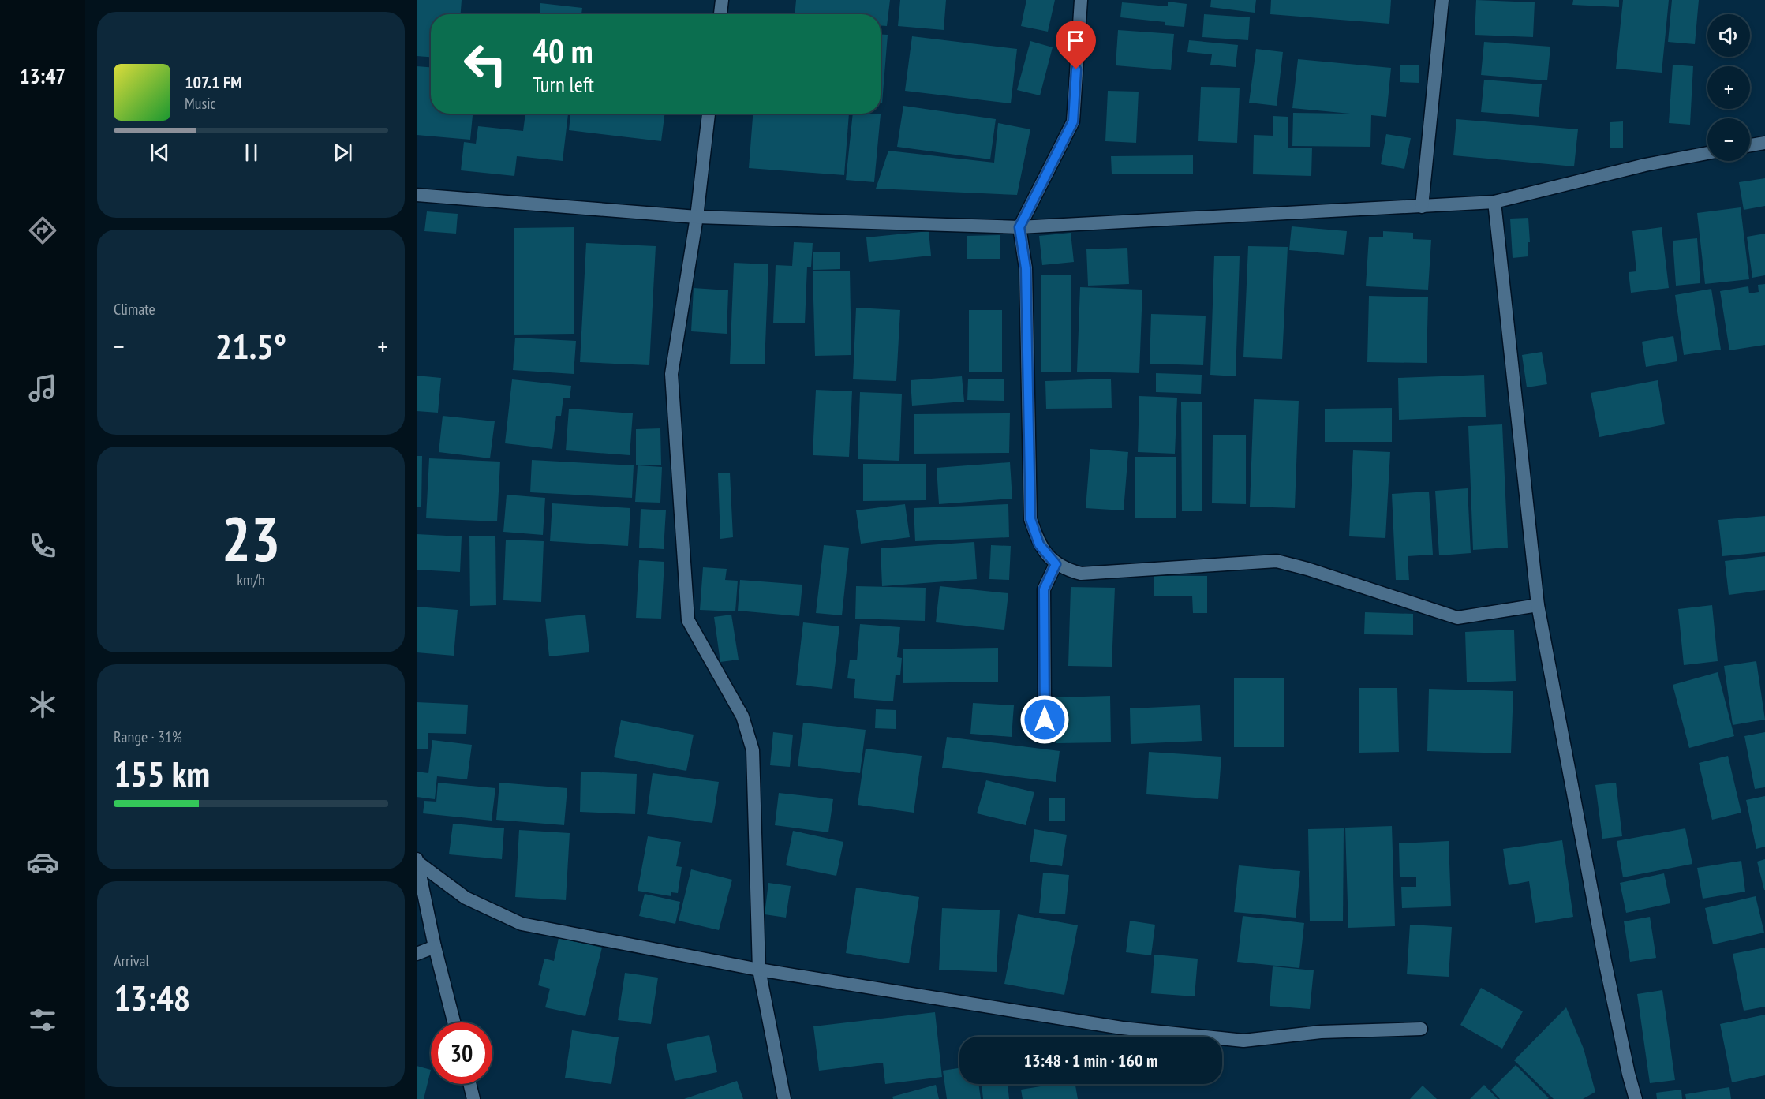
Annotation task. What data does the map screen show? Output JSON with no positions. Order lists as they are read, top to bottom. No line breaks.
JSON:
{"page":{"tabs":"13:47","map_buttons":["+","−"],"turn":["40 m","Turn left"],"song":["107.1 FM","Music"],"tile":["Climate",["23","km/h"],["Range · 31%","155 km"],["Arrival","13:48"]],"heat":["−","21.5°","+"],"limit":"30","trip":"13:48 · 1 min · 160 m"}}
